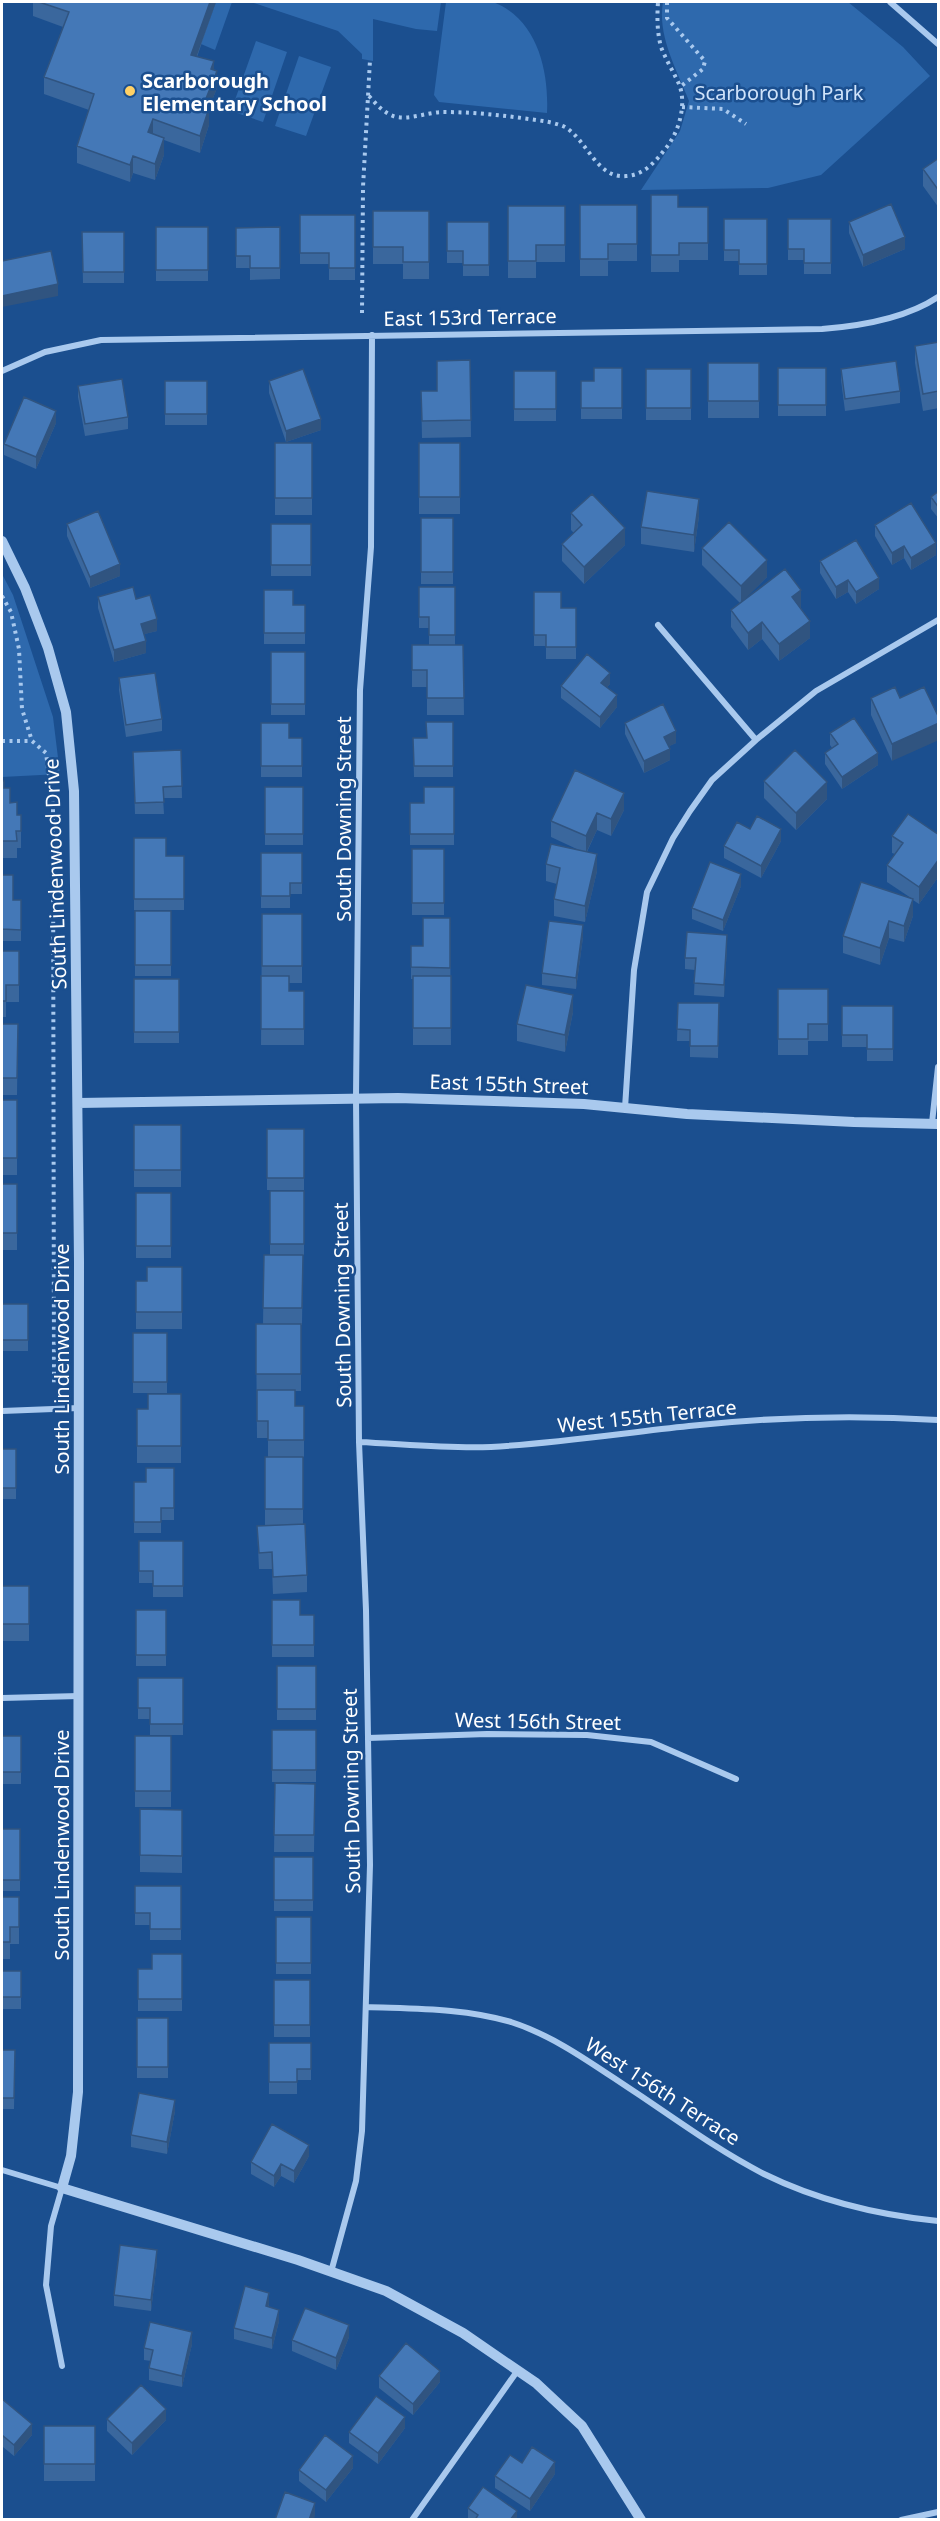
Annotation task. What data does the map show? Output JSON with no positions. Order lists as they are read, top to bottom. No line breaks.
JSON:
{"streets":{"street":["East 153rd Terrace","South Downing Street","South Lindenwood Drive","East 155th Street","West 155th Terrace","West 156th Street","West 156th Terrace"]},"crossings":[["East 153rd Terrace","South Downing Street"],["South Downing Street","East 155th Street"],["South Downing Street","West 155th Terrace"],["South Downing Street","West 156th Street"],["South Downing Street","West 156th Terrace"],["South Lindenwood Drive","East 155th Street"]],"parks":["Scarborough Park"],"places":["Scarborough Elementary School"]}
